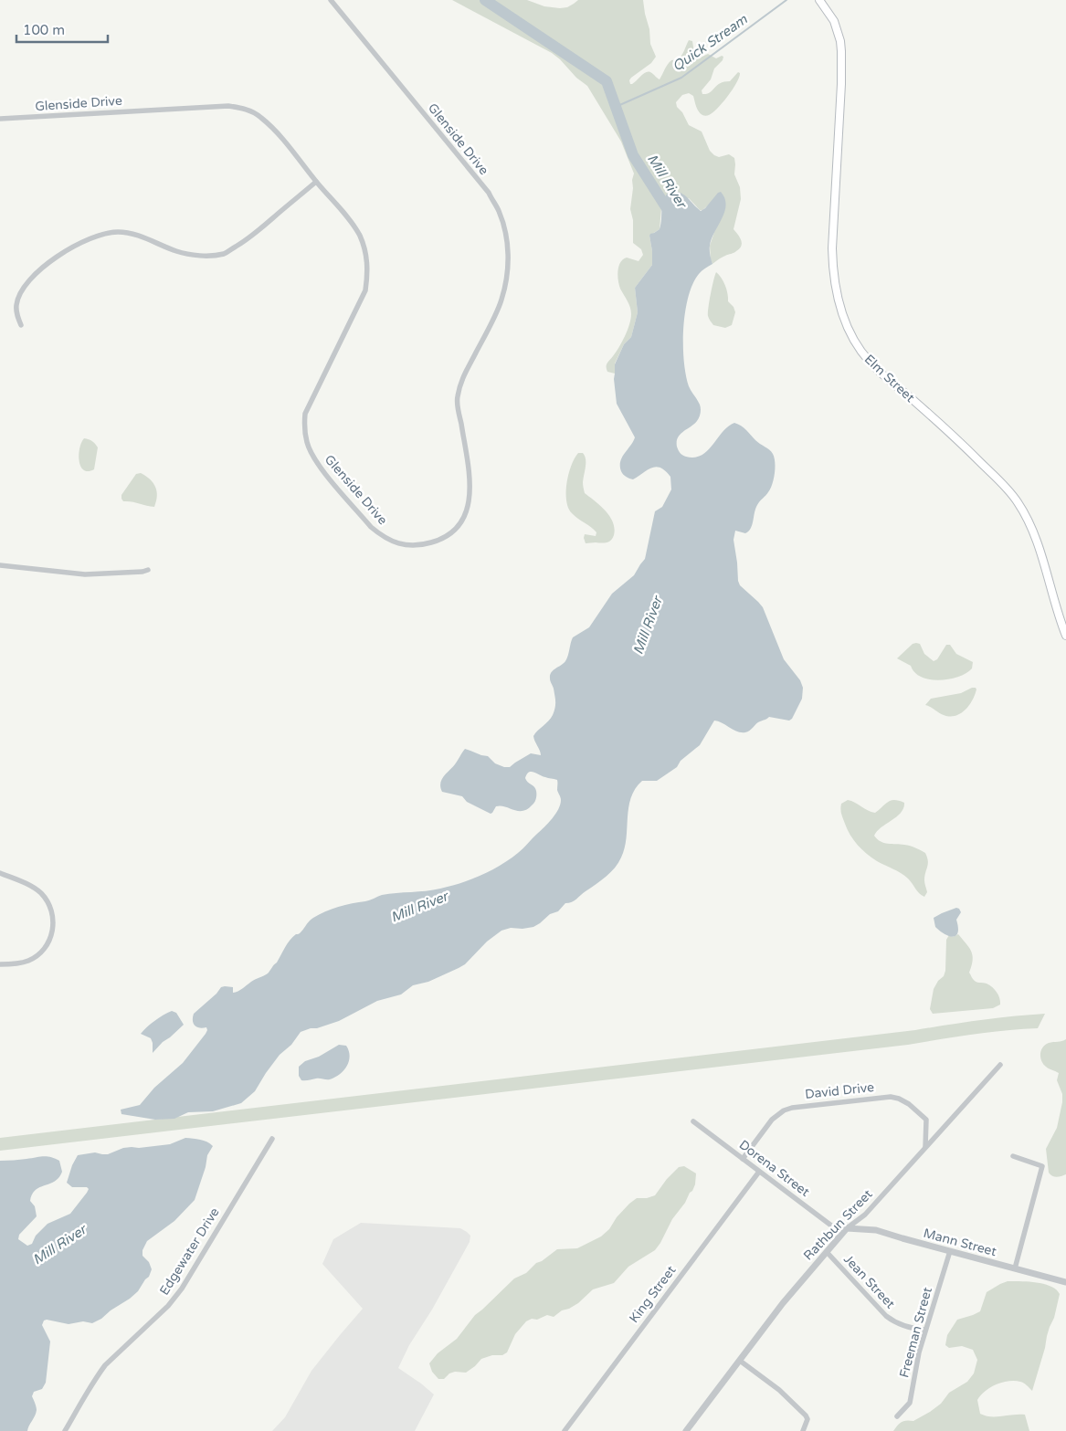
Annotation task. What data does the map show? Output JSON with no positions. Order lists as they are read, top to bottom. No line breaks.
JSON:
{"streets":{"main road":["Elm Street"],"street":["Glenside Drive","David Drive","Dorena Street","Rathbun Street","Mann Street","Edgewater Drive","Jean Street","King Street","Freeman Street"]},"crossings":[["David Drive","Dorena Street"],["David Drive","Rathbun Street"],["Dorena Street","Rathbun Street"],["Dorena Street","Mann Street"],["Dorena Street","King Street"],["Rathbun Street","Mann Street"],["Rathbun Street","Jean Street"],["Mann Street","Freeman Street"],["Jean Street","Freeman Street"]],"water":["Quick Stream","Mill River"],"scale_bar":"100 m"}
